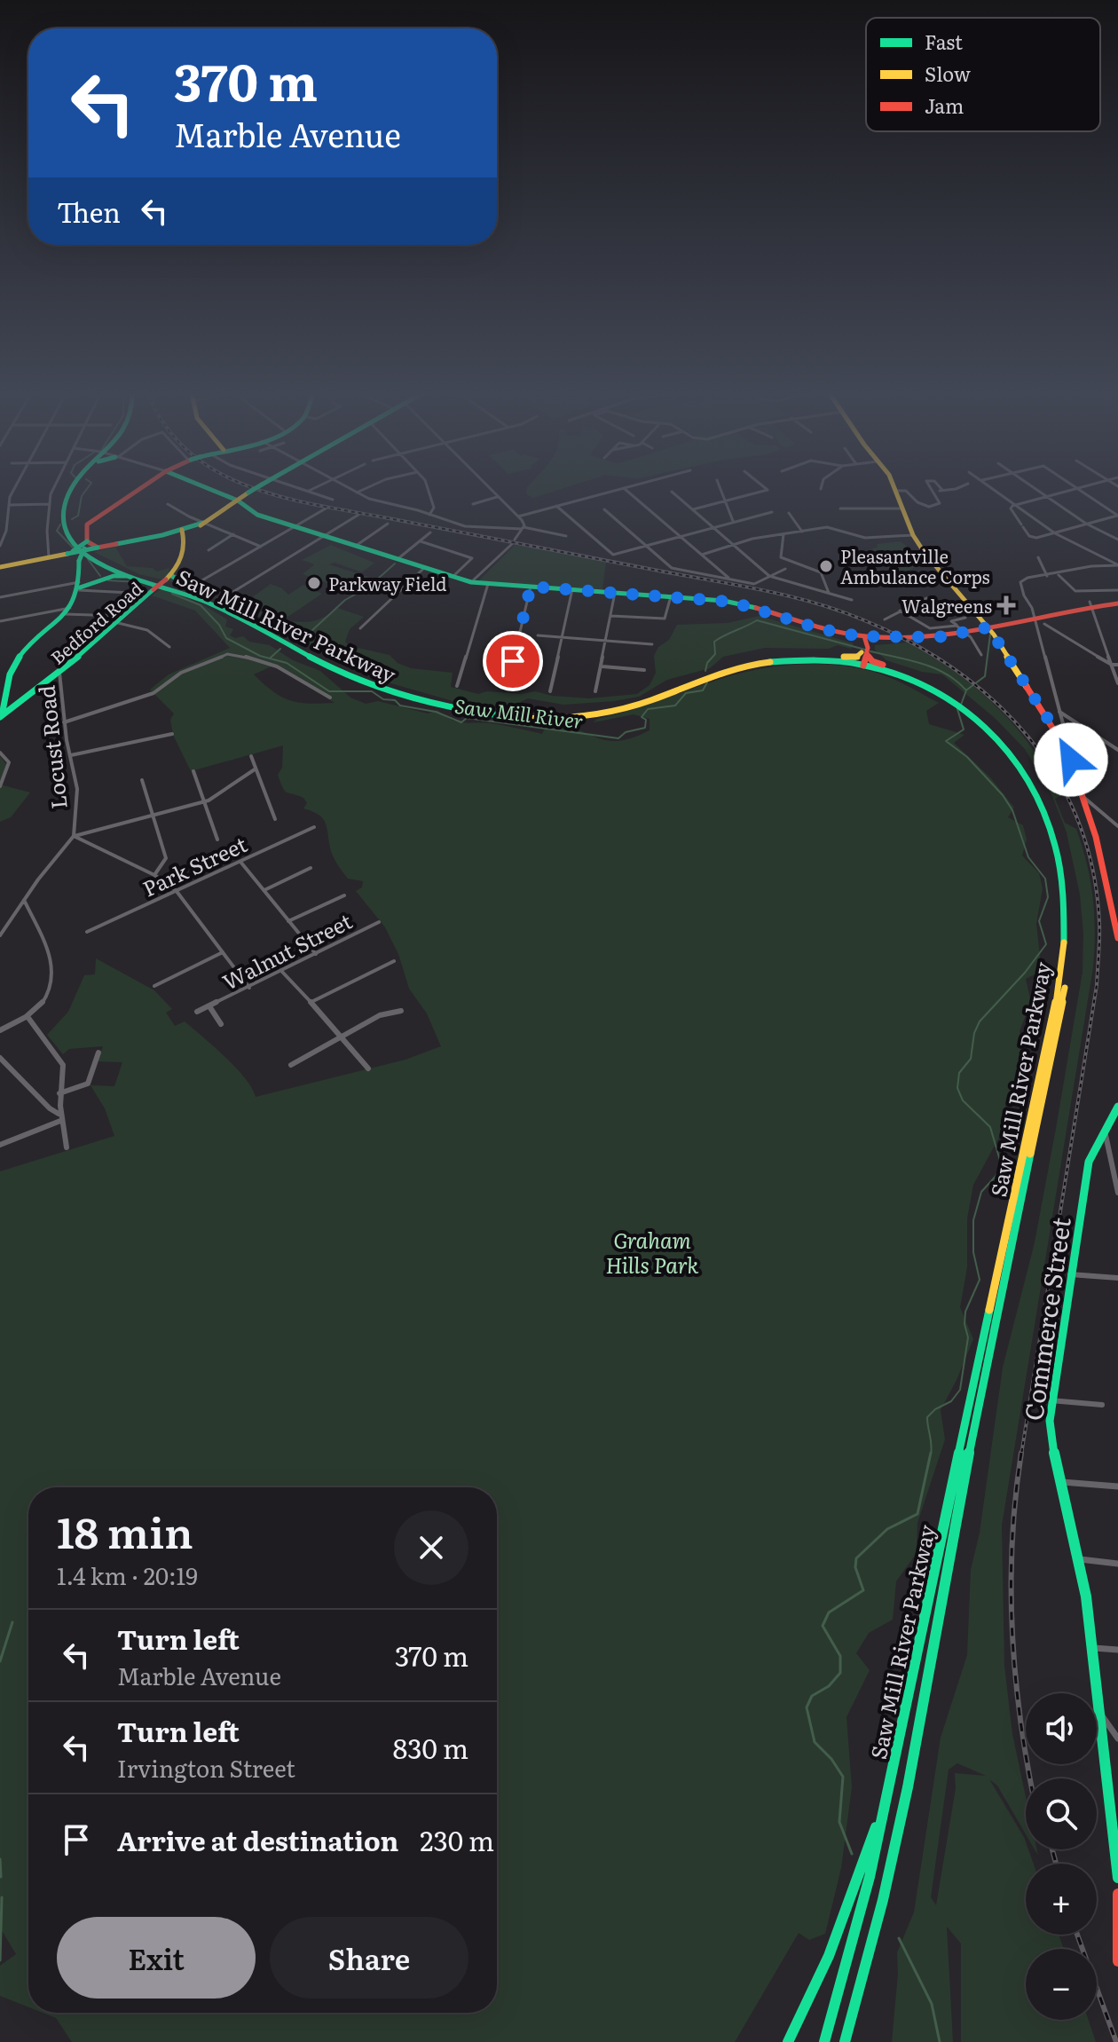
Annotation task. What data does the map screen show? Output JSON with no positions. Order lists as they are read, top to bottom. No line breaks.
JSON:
{"streets":{"main road":["Bedford Road","Saw Mill River Parkway","Commerce Street"],"street":["Locust Road","Park Street","Walnut Street"]},"crossings":[["Bedford Road","Locust Road"],["Locust Road","Park Street"],["Locust Road","Walnut Street"]],"water":["Saw Mill River"],"parks":["Graham Hills Park"],"places":{"other":["Pleasantville Ambulance Corps","Parkway Field"],"health":["Walgreens"]},"legend":["Fast","Slow","Jam"],"page":{"turn":["370 m","Marble Avenue"],"then":"Then","heading":["18 min","1.4 km · 20:19"],"list":[{"name":"Turn left","note":"Marble Avenue","value":"370 m"},{"name":"Turn left","note":"Irvington Street","value":"830 m"},{"name":"Arrive at destination","value":"230 m"}],"map_buttons":["+","−"],"buttons":["Exit","Share"]}}
